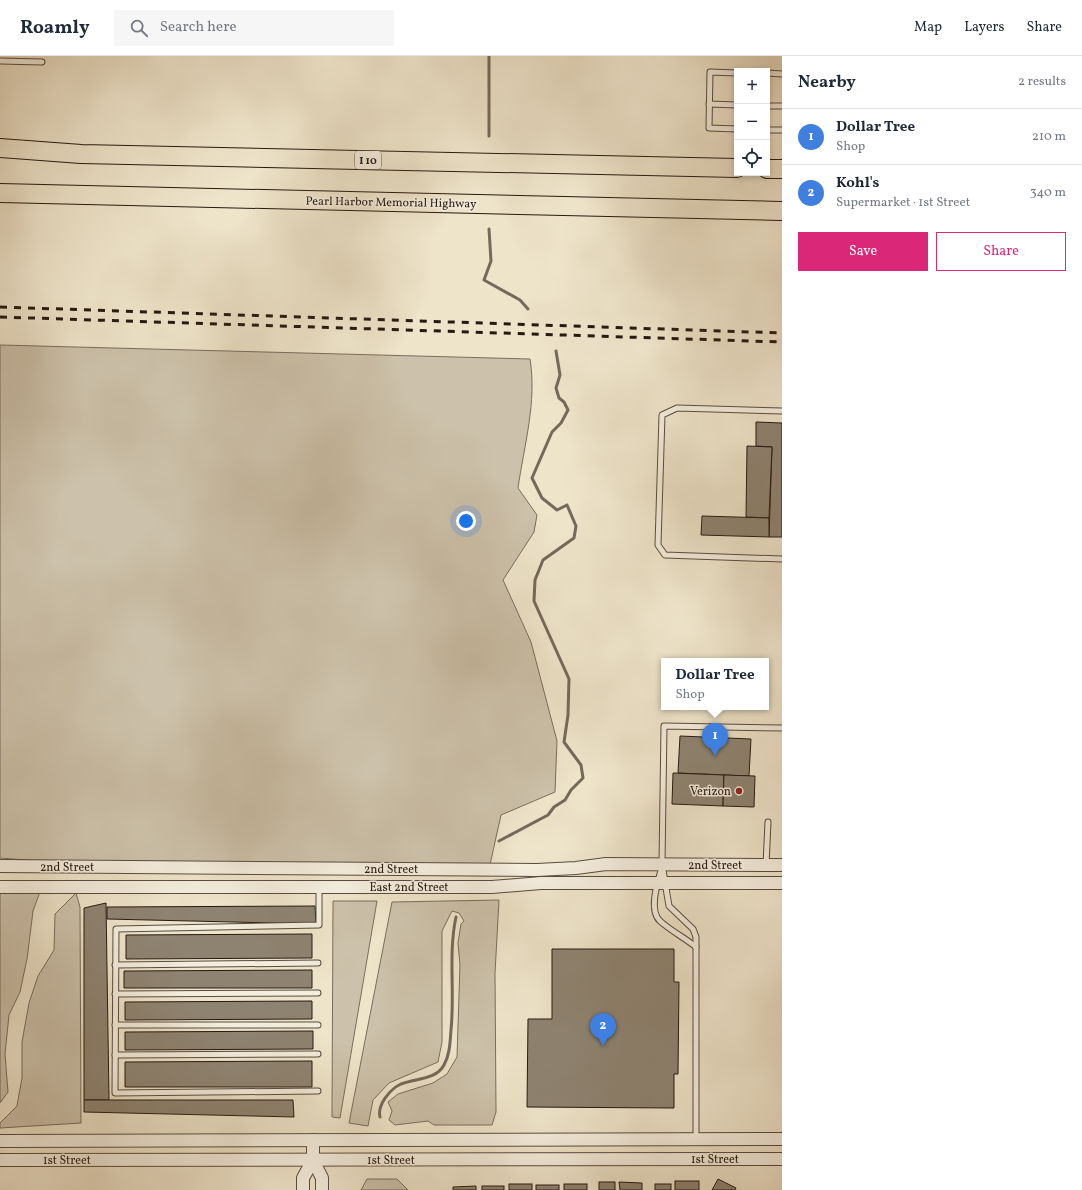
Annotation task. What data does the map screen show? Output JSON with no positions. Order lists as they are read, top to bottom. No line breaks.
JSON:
{"streets":{"highway":["I 10","Pearl Harbor Memorial Highway"],"street":["2nd Street","East 2nd Street","1st Street"]},"crossings":[["2nd Street","East 2nd Street"]],"places":["Verizon"],"page":{"header":"Roamly","search":"Search here","nav":["Map","Layers","Share"],"heading":["Nearby","2 results"],"map_buttons":["+","−"],"list":[{"mark":"1","name":"Dollar Tree","note":"Shop","value":"210 m"},{"mark":"2","name":"Kohl's","note":"Supermarket · 1st Street","value":"340 m"}],"buttons":["Save","Share"],"popup":["Dollar Tree","Shop"],"pins":["1","2"]}}
